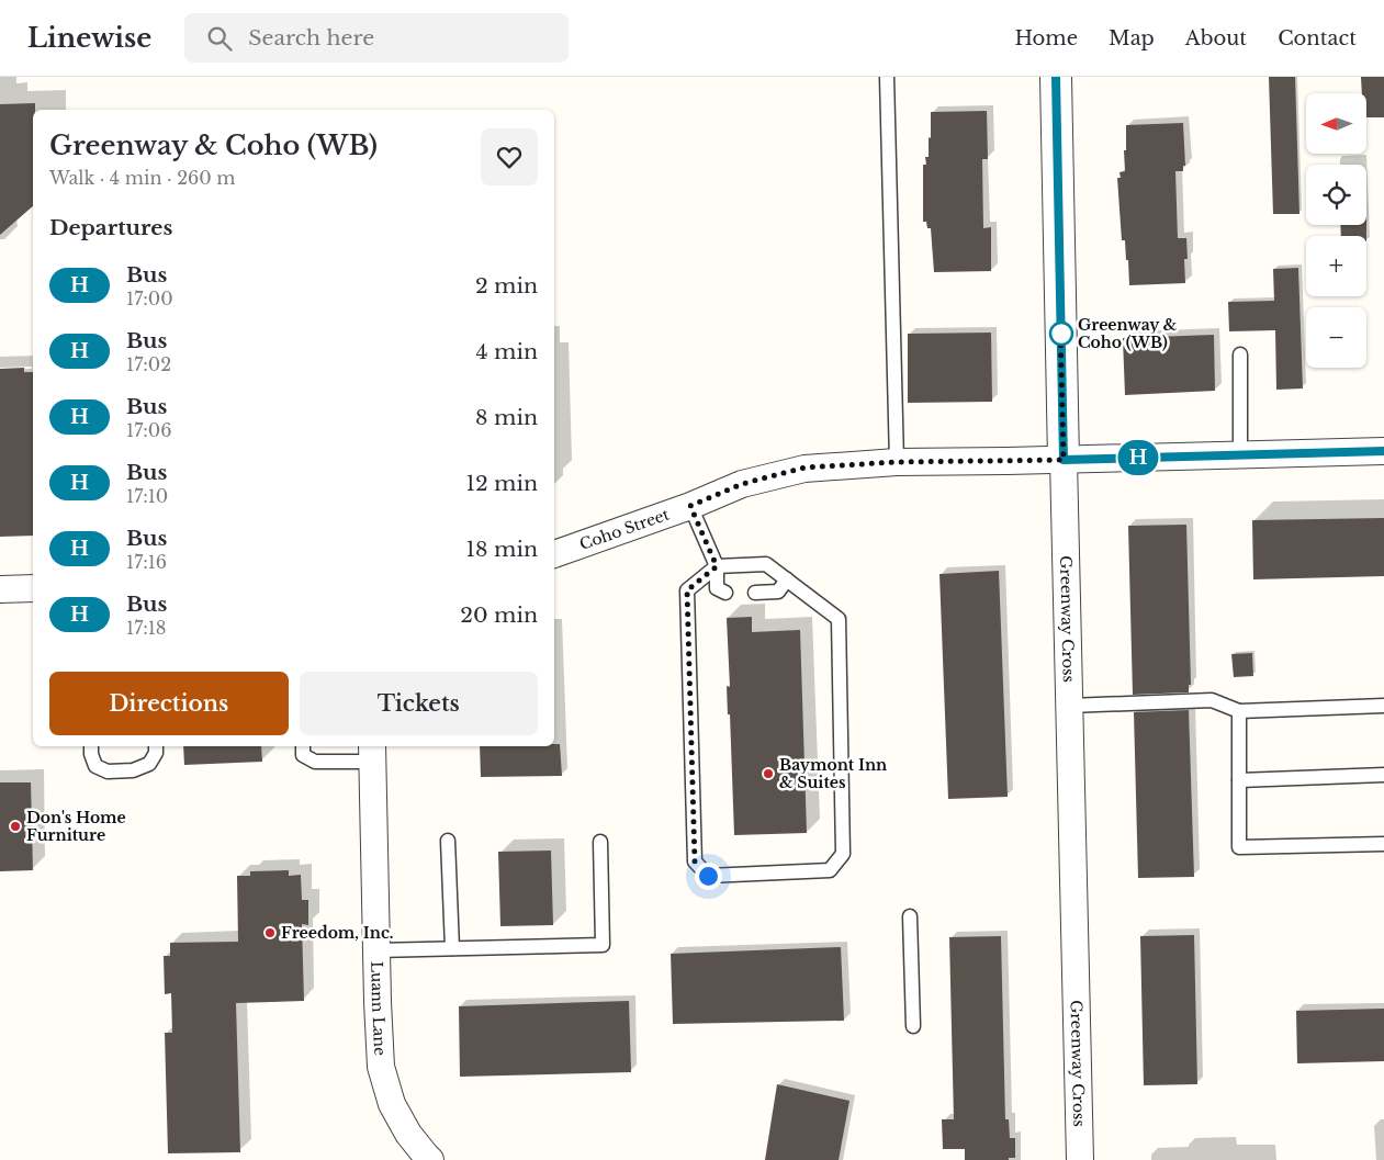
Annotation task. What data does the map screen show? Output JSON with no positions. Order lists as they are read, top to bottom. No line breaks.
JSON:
{"streets":{"street":["Coho Street","Greenway Cross","Luann Lane"]},"crossings":[["Coho Street","Greenway Cross"]],"places":["Greenway & Coho (WB)","Baymont Inn & Suites","Don's Home Furniture","Freedom, Inc."],"lines":["bus line H"],"north":"left","page":{"header":"Linewise","search":"Search here","nav":["Home","Map","About","Contact"],"on_map":"H","map_buttons":["+","−"],"heading":[["Greenway & Coho (WB)","Walk · 4 min · 260 m"],"Departures"],"list":[{"mark":"H","name":"Bus","note":"17:00","value":"2 min"},{"mark":"H","name":"Bus","note":"17:02","value":"4 min"},{"mark":"H","name":"Bus","note":"17:06","value":"8 min"},{"mark":"H","name":"Bus","note":"17:10","value":"12 min"},{"mark":"H","name":"Bus","note":"17:16","value":"18 min"},{"mark":"H","name":"Bus","note":"17:18","value":"20 min"}],"buttons":["Directions","Tickets"]}}
